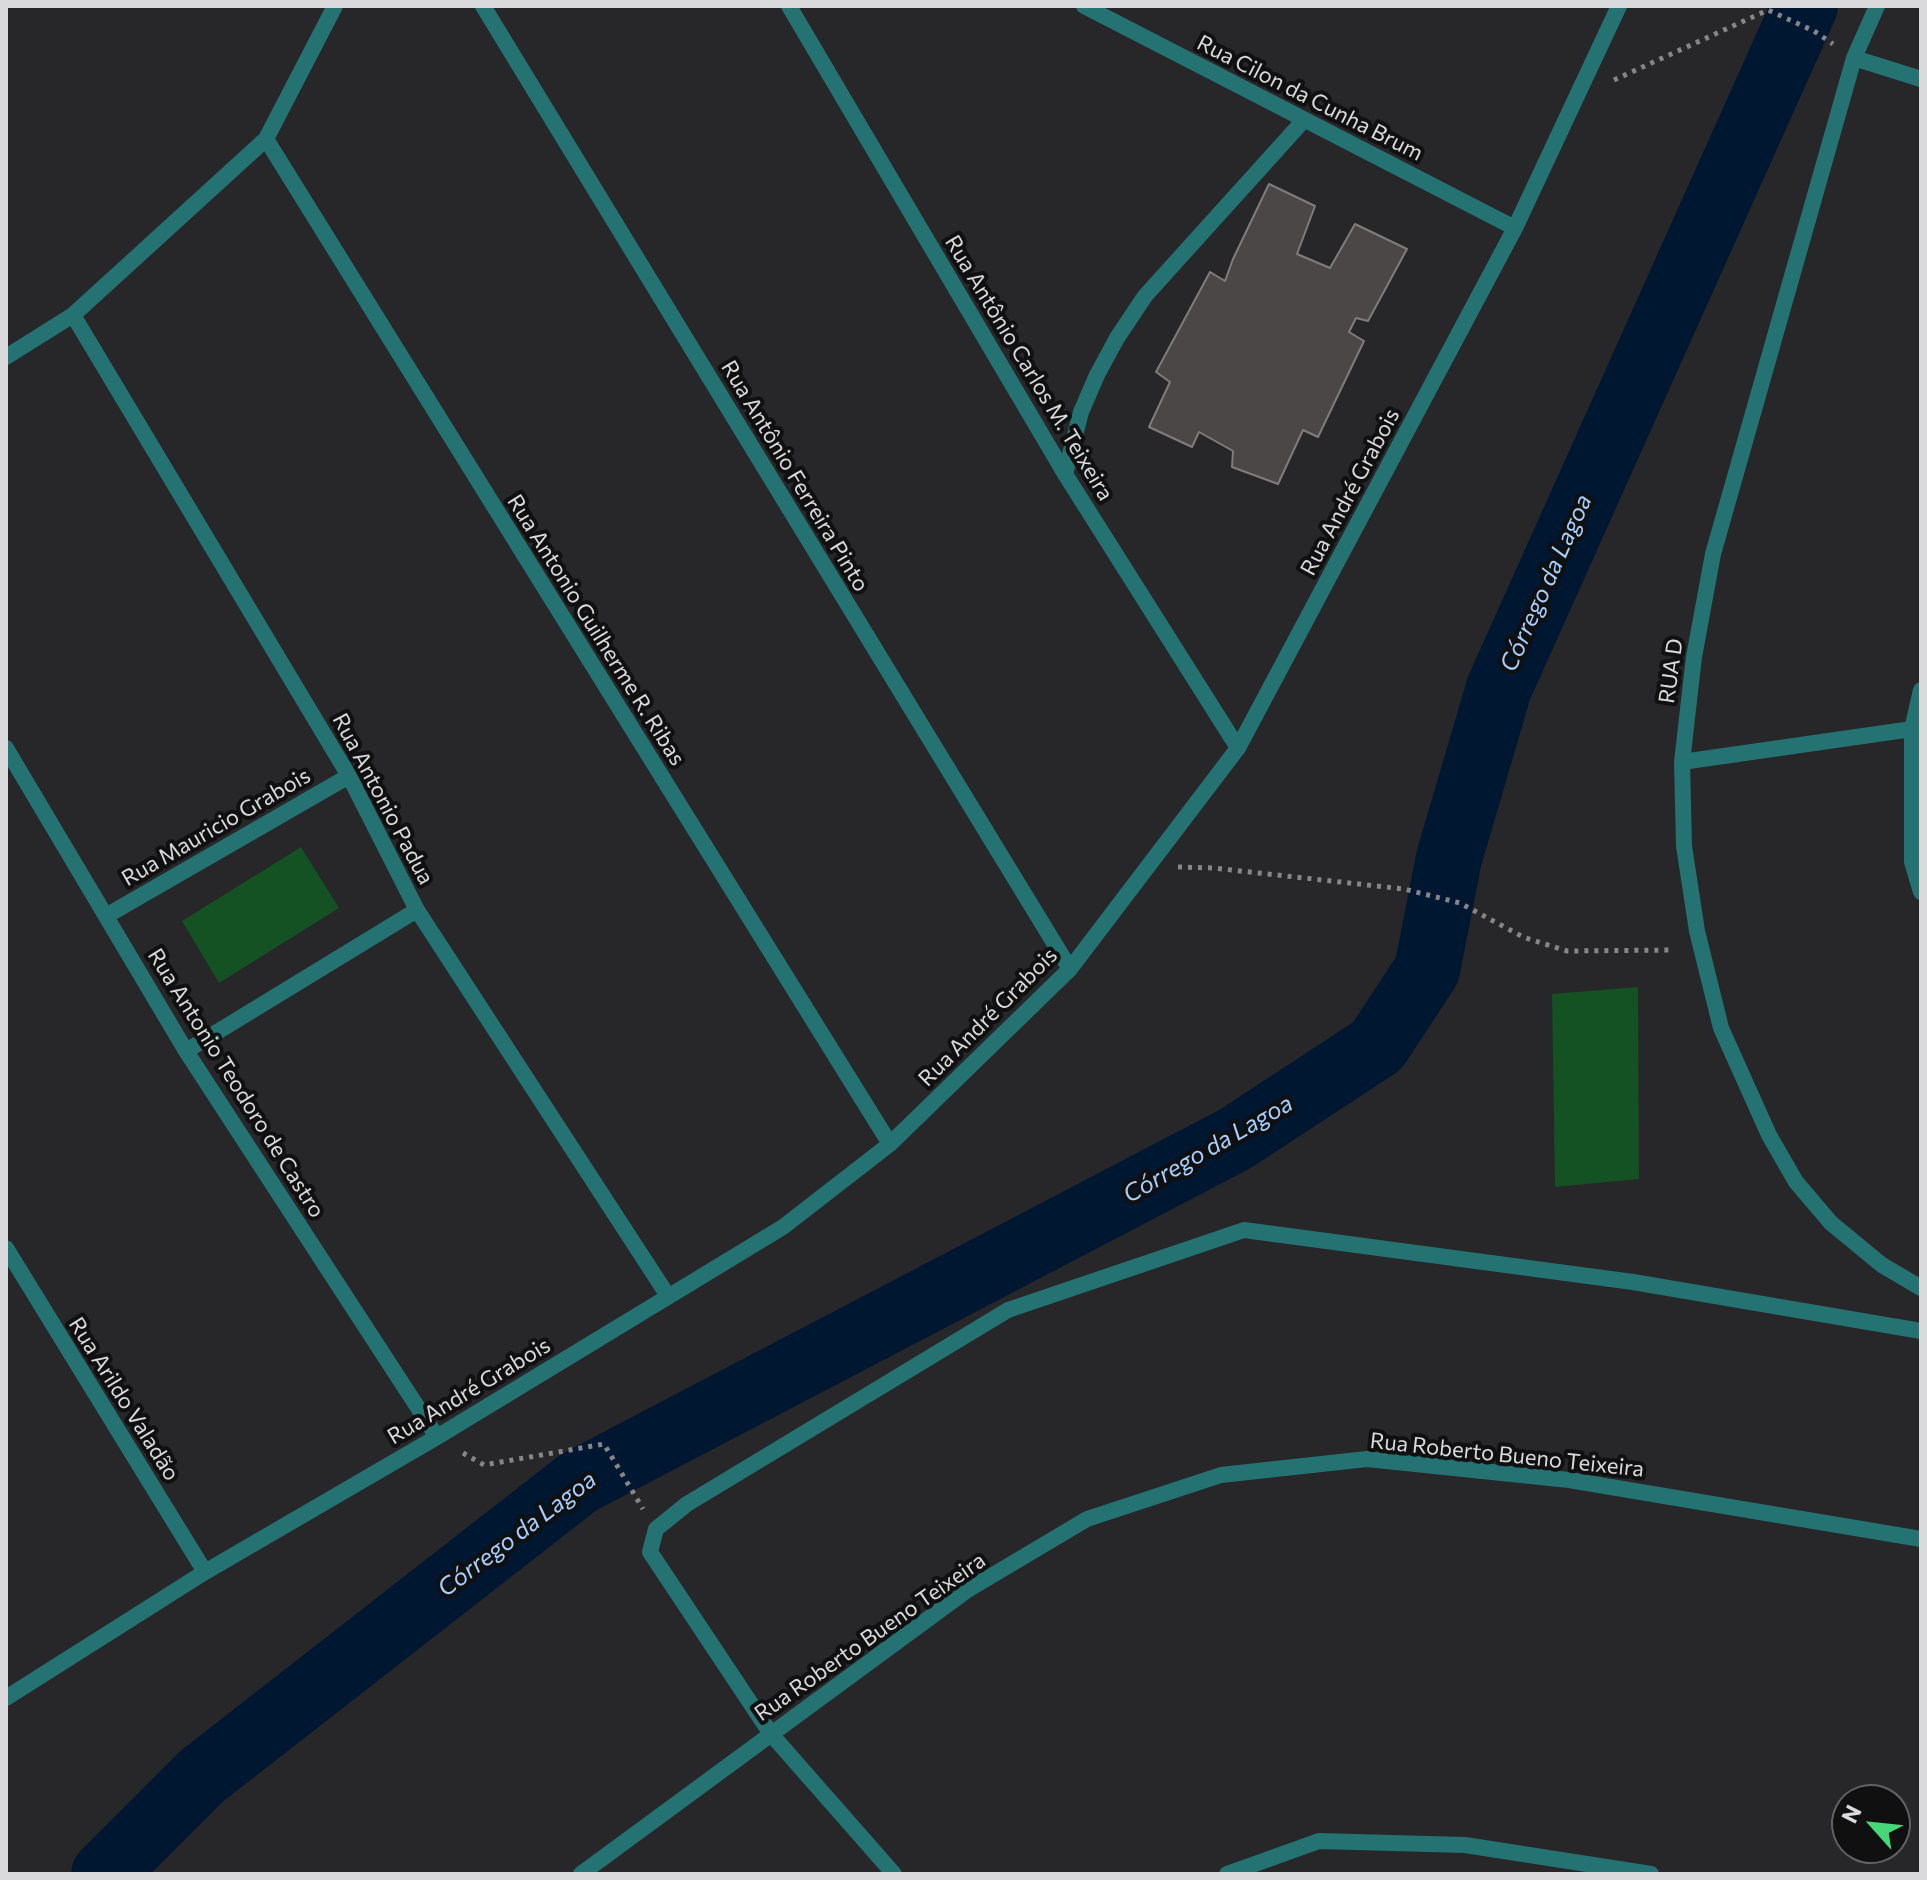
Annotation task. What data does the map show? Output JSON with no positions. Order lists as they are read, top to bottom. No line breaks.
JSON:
{"streets":{"street":["Rua Cilon da Cunha Brum","Rua Antônio Carlos M. Teixeira","Rua Antônio Ferreira Pinto","Rua André Grabois","Rua Antonio Guilherme R. Ribas","RUA D","Rua Antonio Padua","Rua Mauricio Grabois","Rua Antonio Teodoro de Castro","Rua Arildo Valadão","Rua Roberto Bueno Teixeira"]},"crossings":[["Rua Cilon da Cunha Brum","Rua André Grabois"],["Rua Antônio Carlos M. Teixeira","Rua André Grabois"],["Rua Antônio Ferreira Pinto","Rua André Grabois"],["Rua André Grabois","Rua Antonio Guilherme R. Ribas"],["Rua André Grabois","Rua Antonio Padua"],["Rua André Grabois","Rua Antonio Teodoro de Castro"],["Rua André Grabois","Rua Arildo Valadão"],["Rua Antonio Padua","Rua Mauricio Grabois"],["Rua Mauricio Grabois","Rua Antonio Teodoro de Castro"]],"water":["Córrego da Lagoa"],"north":"top left"}
